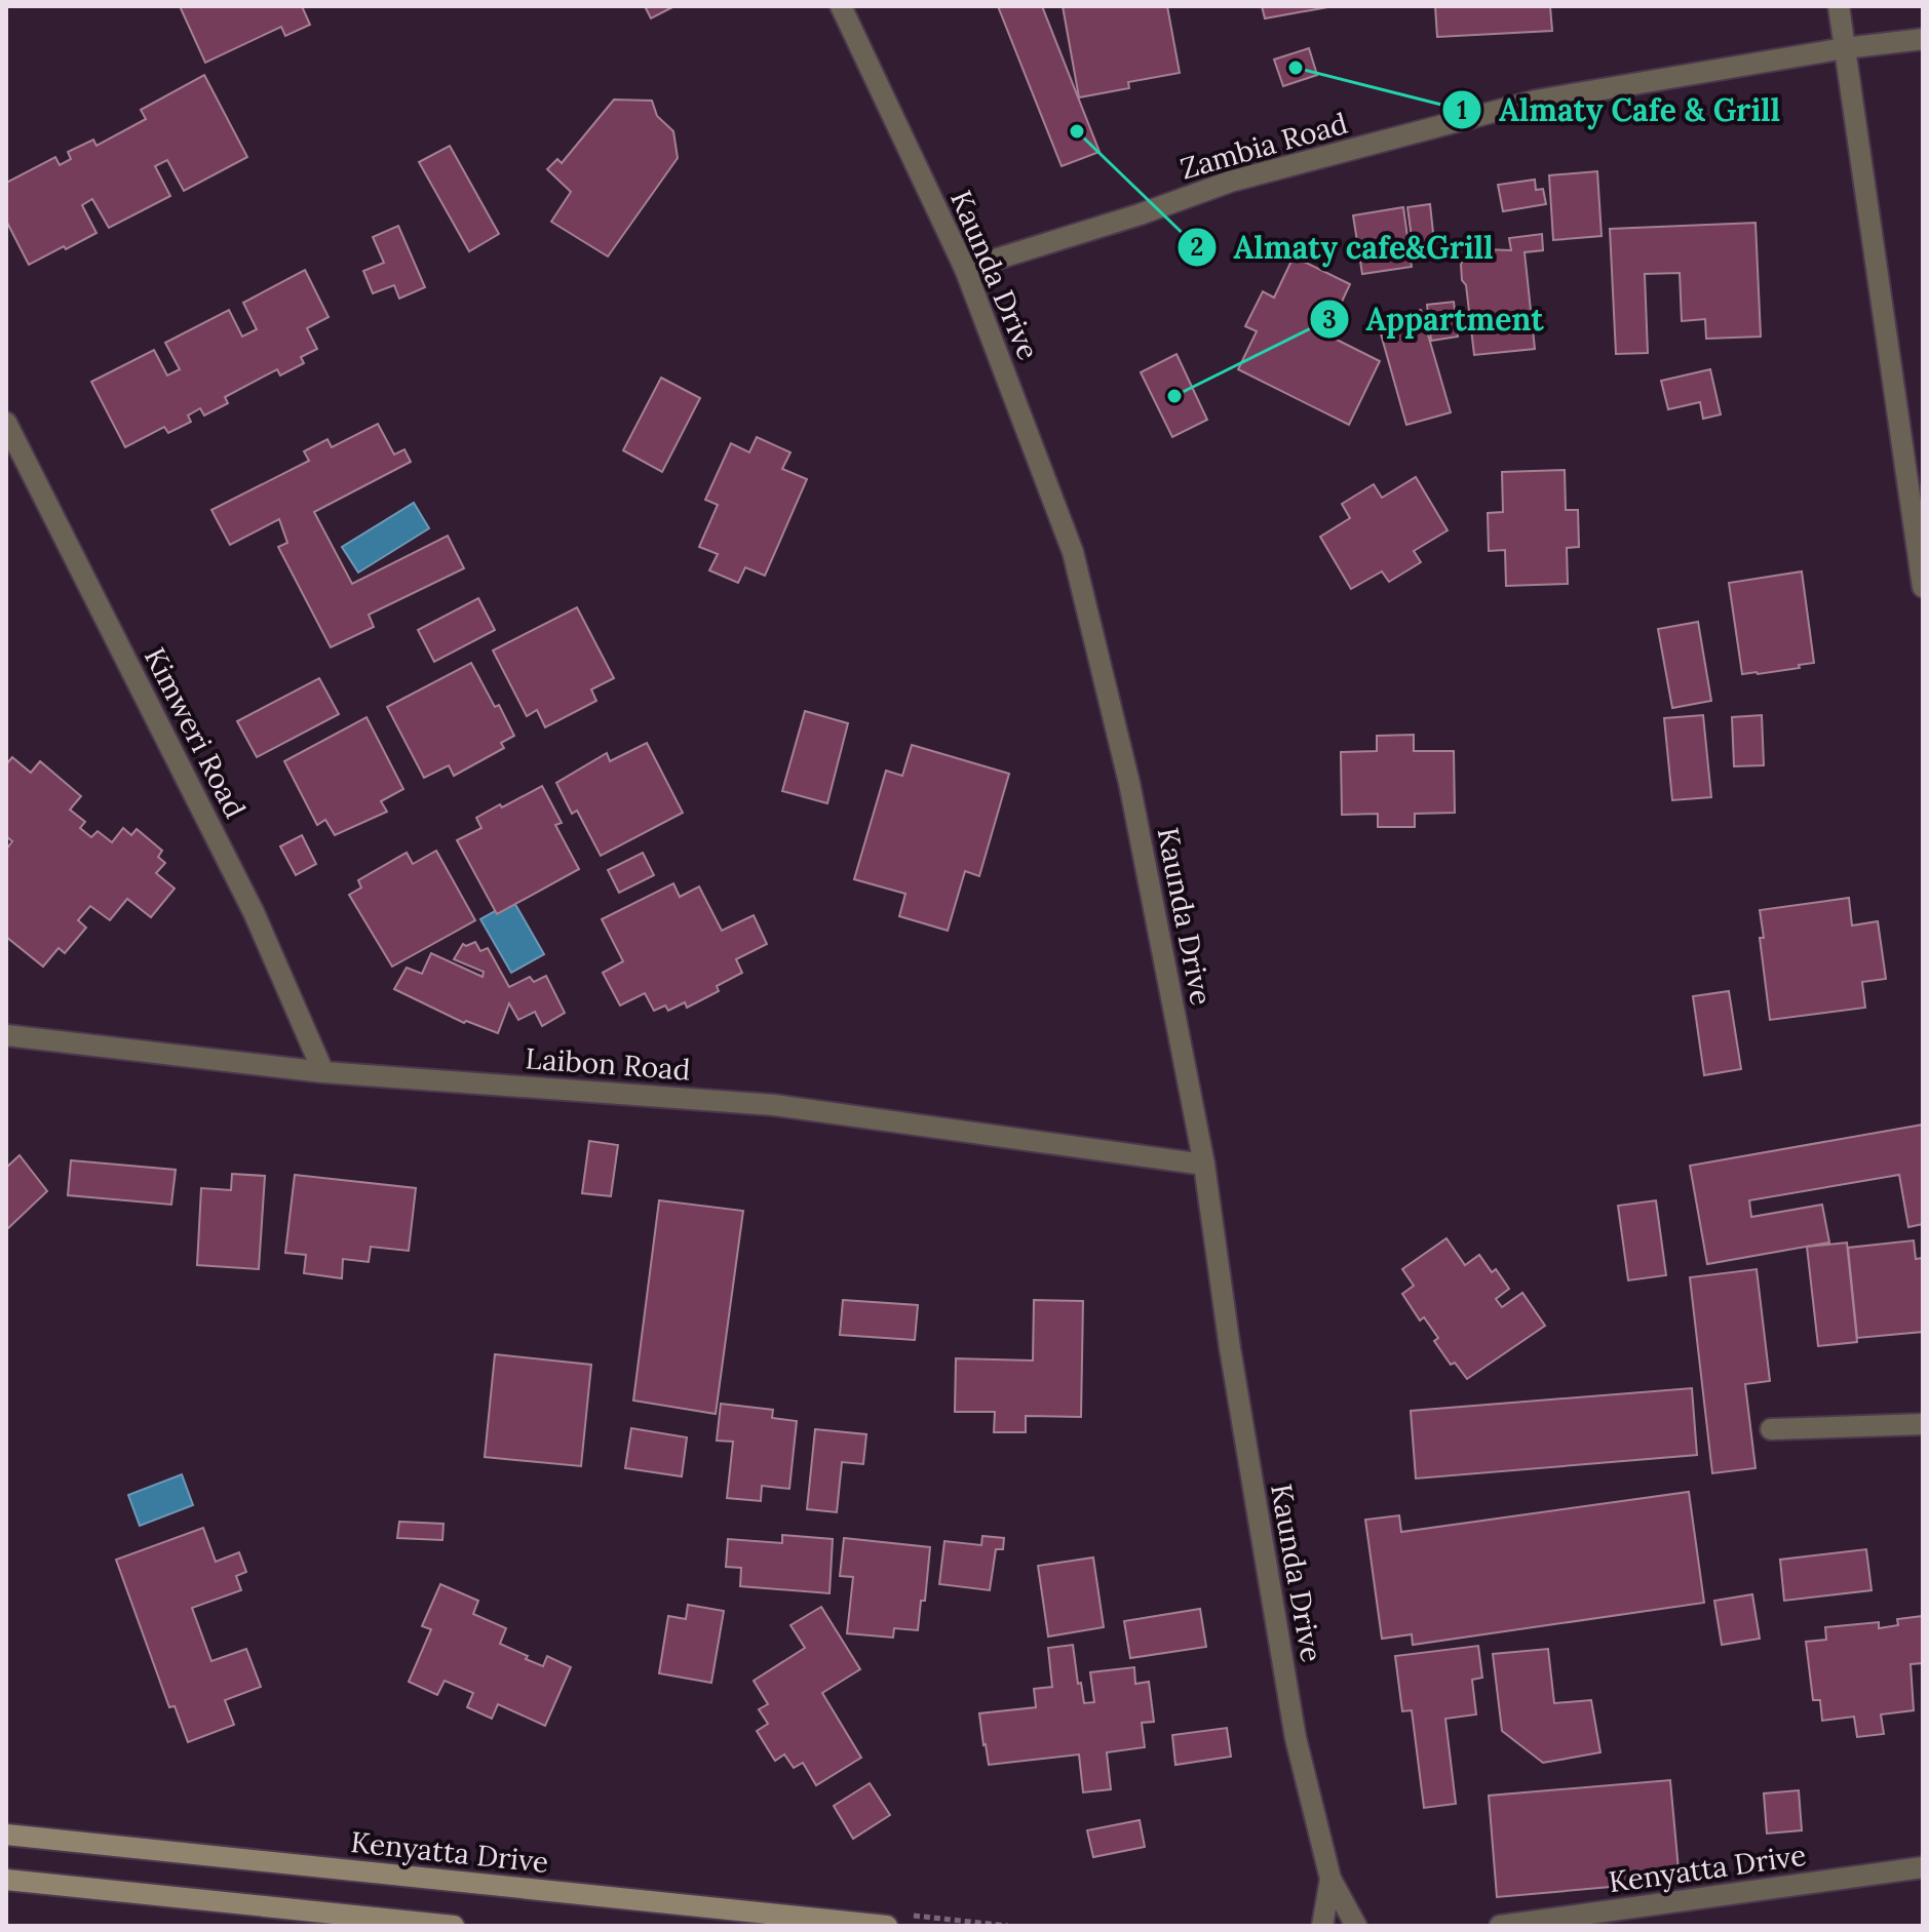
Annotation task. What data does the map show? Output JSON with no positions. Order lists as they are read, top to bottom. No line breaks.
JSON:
{"streets":{"main road":["Kenyatta Drive"],"street":["Zambia Road","Kaunda Drive","Kimweri Road","Laibon Road"]},"crossings":[["Zambia Road","Kaunda Drive"],["Kaunda Drive","Laibon Road"],["Kimweri Road","Laibon Road"]],"places":["Almaty Cafe & Grill","Almaty cafe&Grill","Appartment"]}
